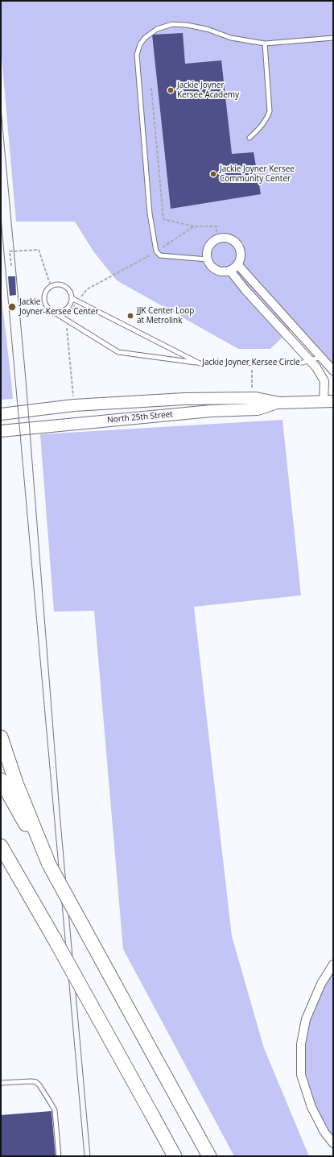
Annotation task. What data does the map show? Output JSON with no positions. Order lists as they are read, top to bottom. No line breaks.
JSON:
{"streets":{"main road":["North 25th Street"],"street":["Jackie Joyner Kersee Circle"]},"crossings":[["Jackie Joyner Kersee Circle","North 25th Street"]],"places":["Jackie Joyner Kersee Academy","Jackie Joyner Kersee Community Center","Jackie Joyner-Kersee Center","JJK Center Loop at Metrolink"]}
